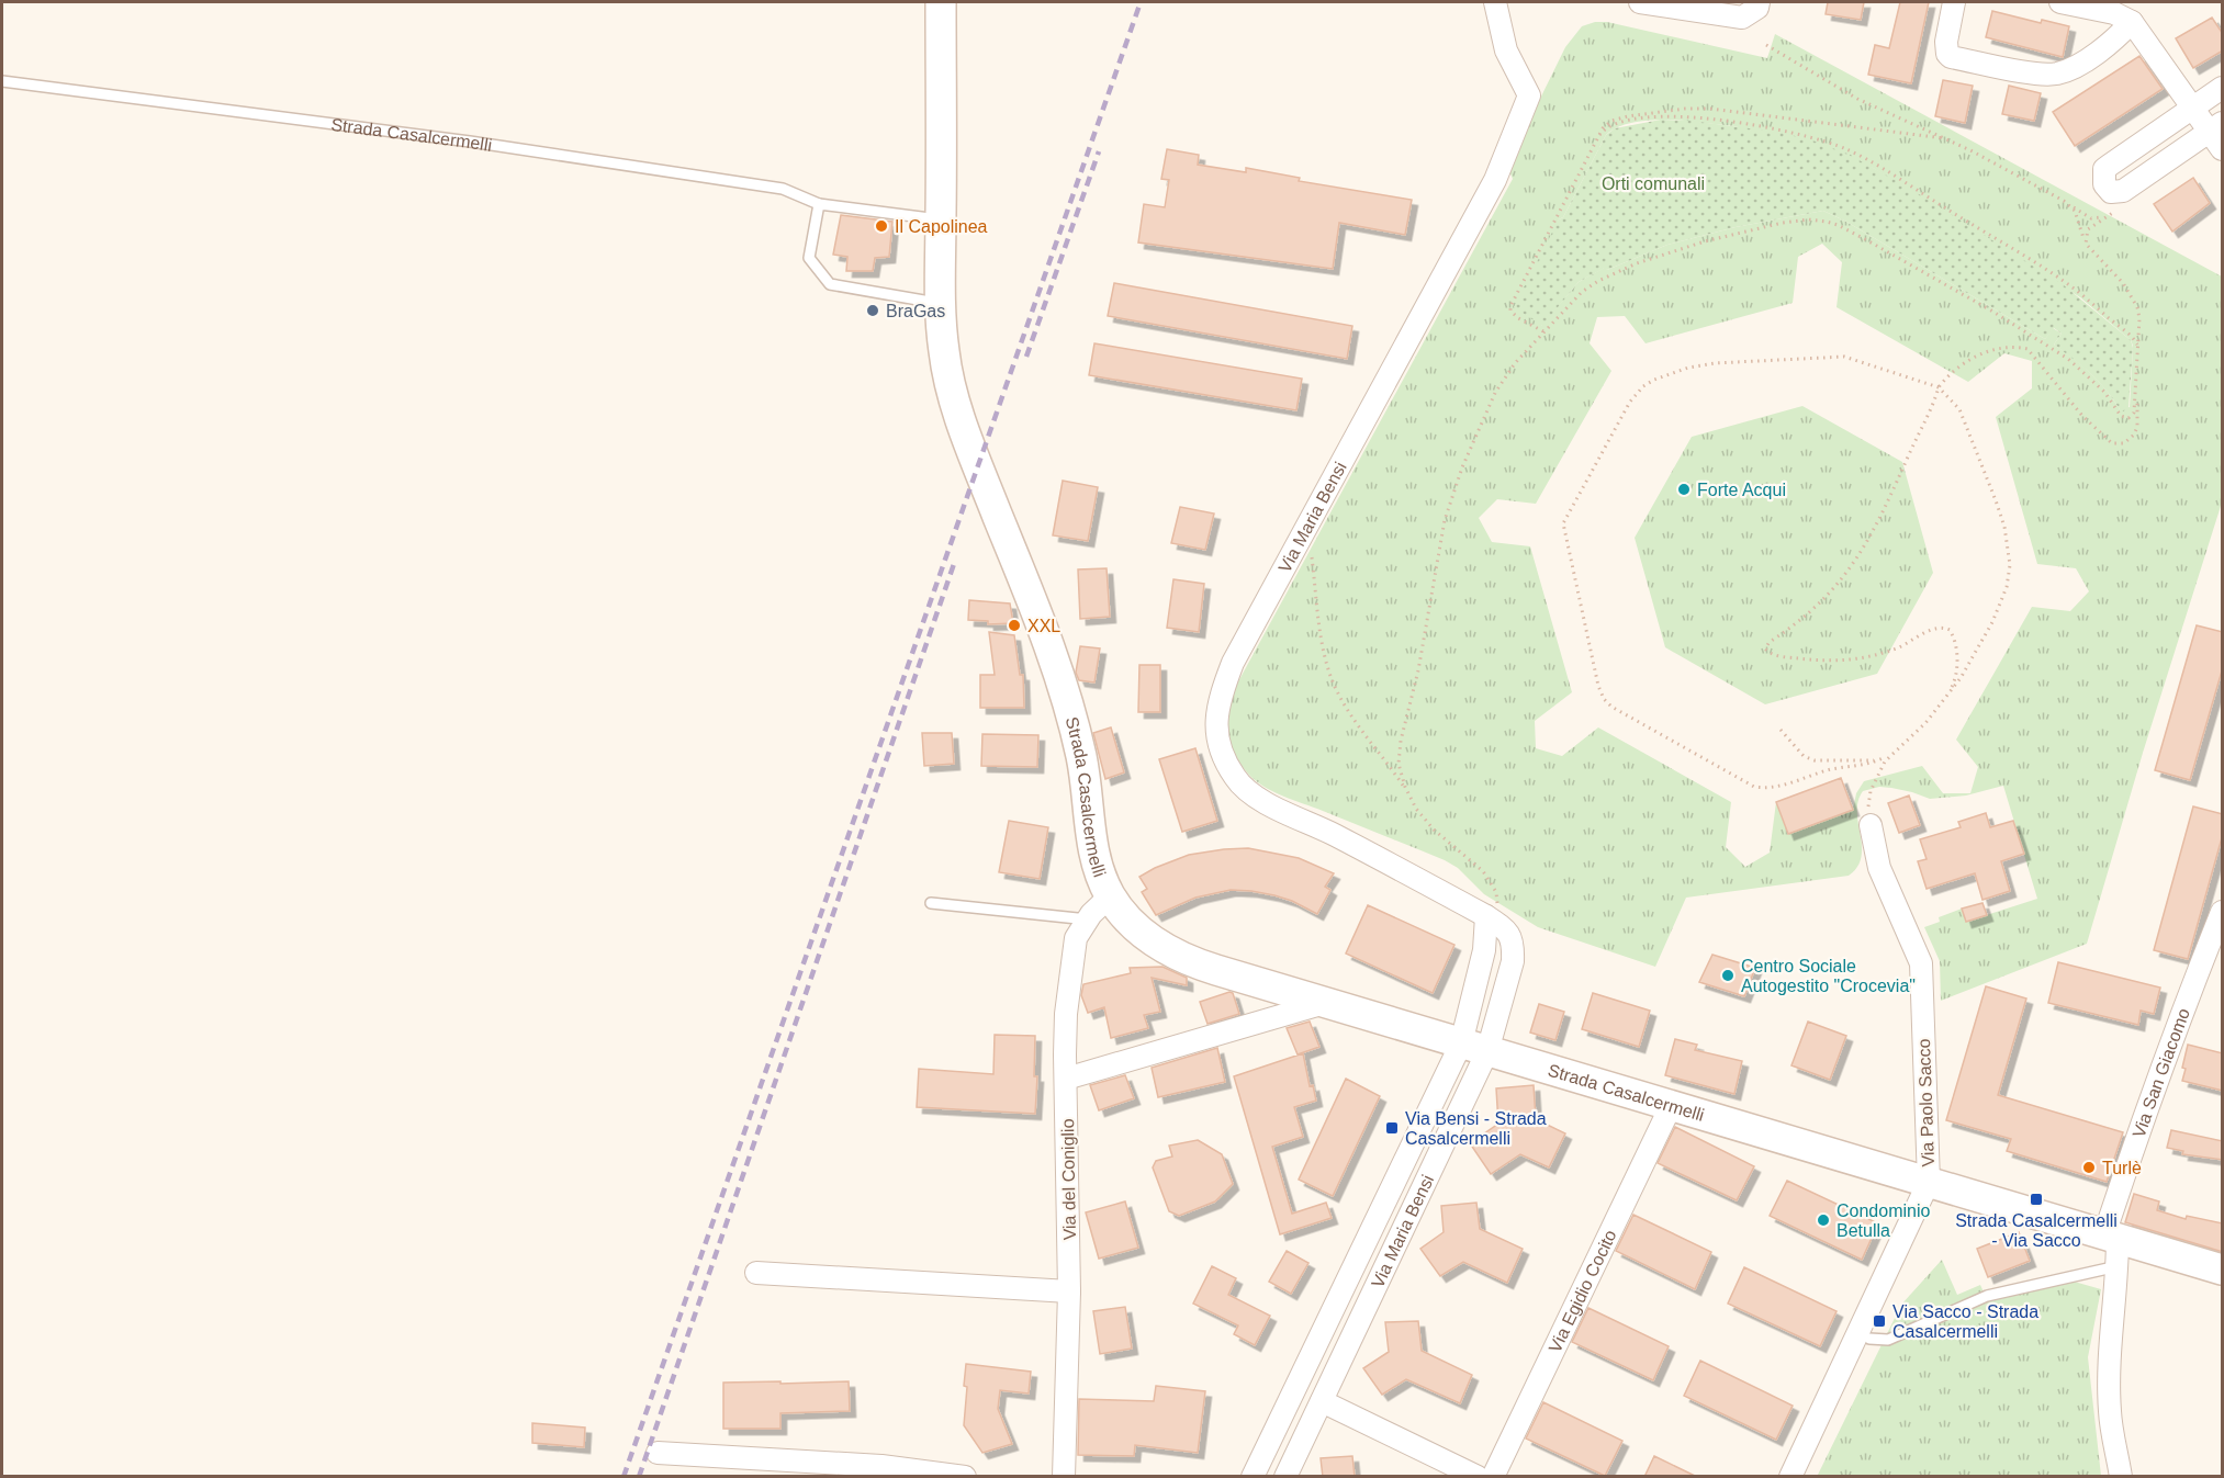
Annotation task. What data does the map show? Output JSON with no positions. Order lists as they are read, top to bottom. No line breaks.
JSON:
{"streets":{"main road":["Strada Casalcermelli"],"street":["Via Maria Bensi","Via San Giacomo","Via Paolo Sacco","Via del Coniglio","Via Egidio Cocito"]},"crossings":[["Strada Casalcermelli","Via Maria Bensi"],["Strada Casalcermelli","Via San Giacomo"],["Strada Casalcermelli","Via Paolo Sacco"],["Strada Casalcermelli","Via del Coniglio"],["Strada Casalcermelli","Via Egidio Cocito"]],"parks":["Orti comunali"],"places":{"other":["Il Capolinea","BraGas","Forte Acqui","XXL","Centro Sociale Autogestito \"Crocevia\"","Turlè","Condominio Betulla"],"transit":["Via Bensi - Strada Casalcermelli","Strada Casalcermelli - Via Sacco","Via Sacco - Strada Casalcermelli"]}}
